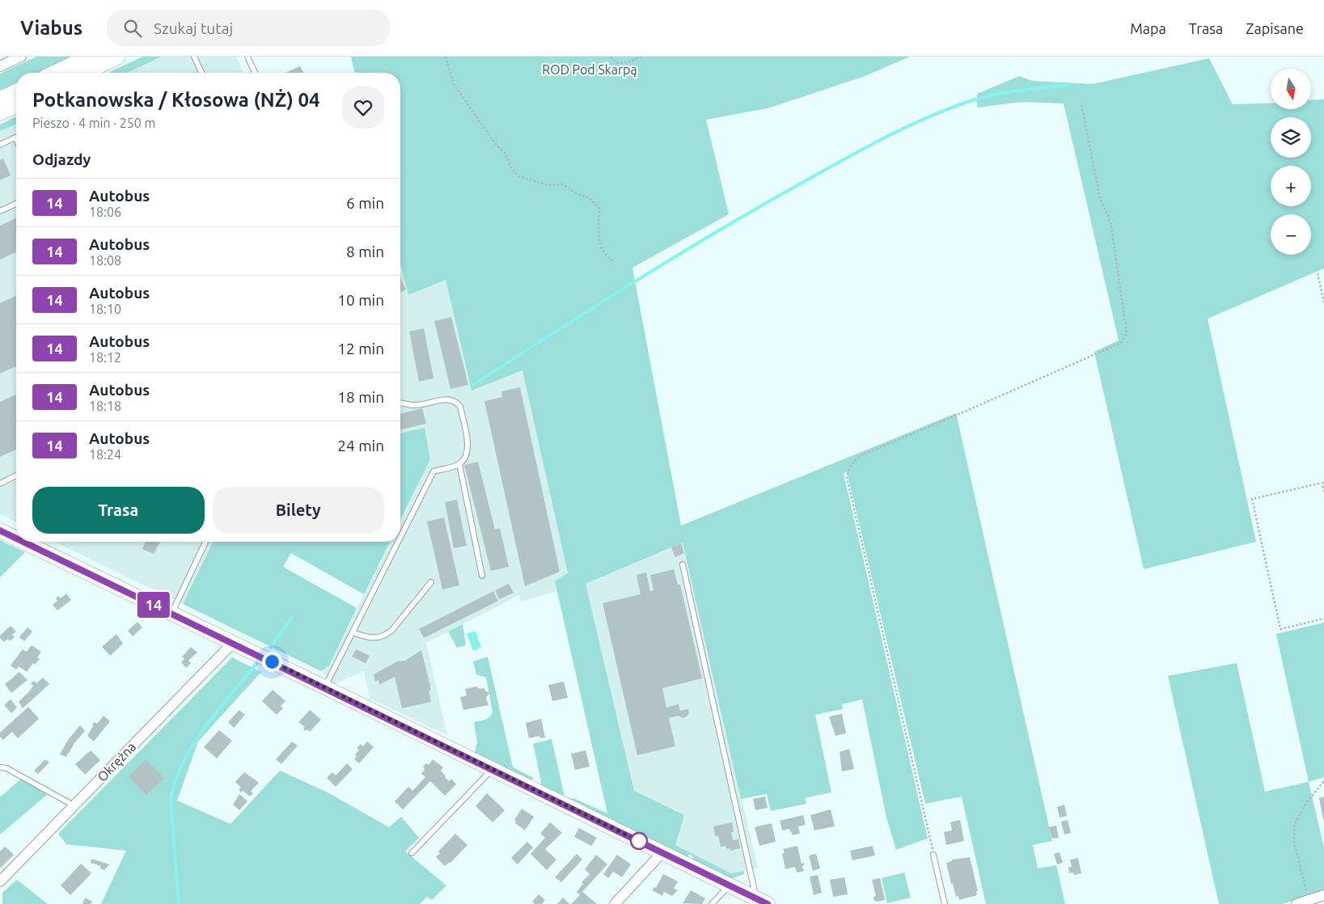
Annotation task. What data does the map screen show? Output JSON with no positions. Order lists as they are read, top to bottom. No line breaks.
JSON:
{"streets":{"street":["Okrężna"]},"parks":["ROD Pod Skarpą"],"lines":["bus line 14"],"north":"bottom","page":{"header":"Viabus","search":"Szukaj tutaj","nav":["Mapa","Trasa","Zapisane"],"on_map":"14","map_buttons":["+","−"],"heading":[["Potkanowska / Kłosowa (NŻ) 04","Pieszo · 4 min · 250 m"],"Odjazdy"],"list":[{"mark":"14","name":"Autobus","note":"18:06","value":"6 min"},{"mark":"14","name":"Autobus","note":"18:08","value":"8 min"},{"mark":"14","name":"Autobus","note":"18:10","value":"10 min"},{"mark":"14","name":"Autobus","note":"18:12","value":"12 min"},{"mark":"14","name":"Autobus","note":"18:18","value":"18 min"},{"mark":"14","name":"Autobus","note":"18:24","value":"24 min"}],"buttons":["Trasa","Bilety"]}}
